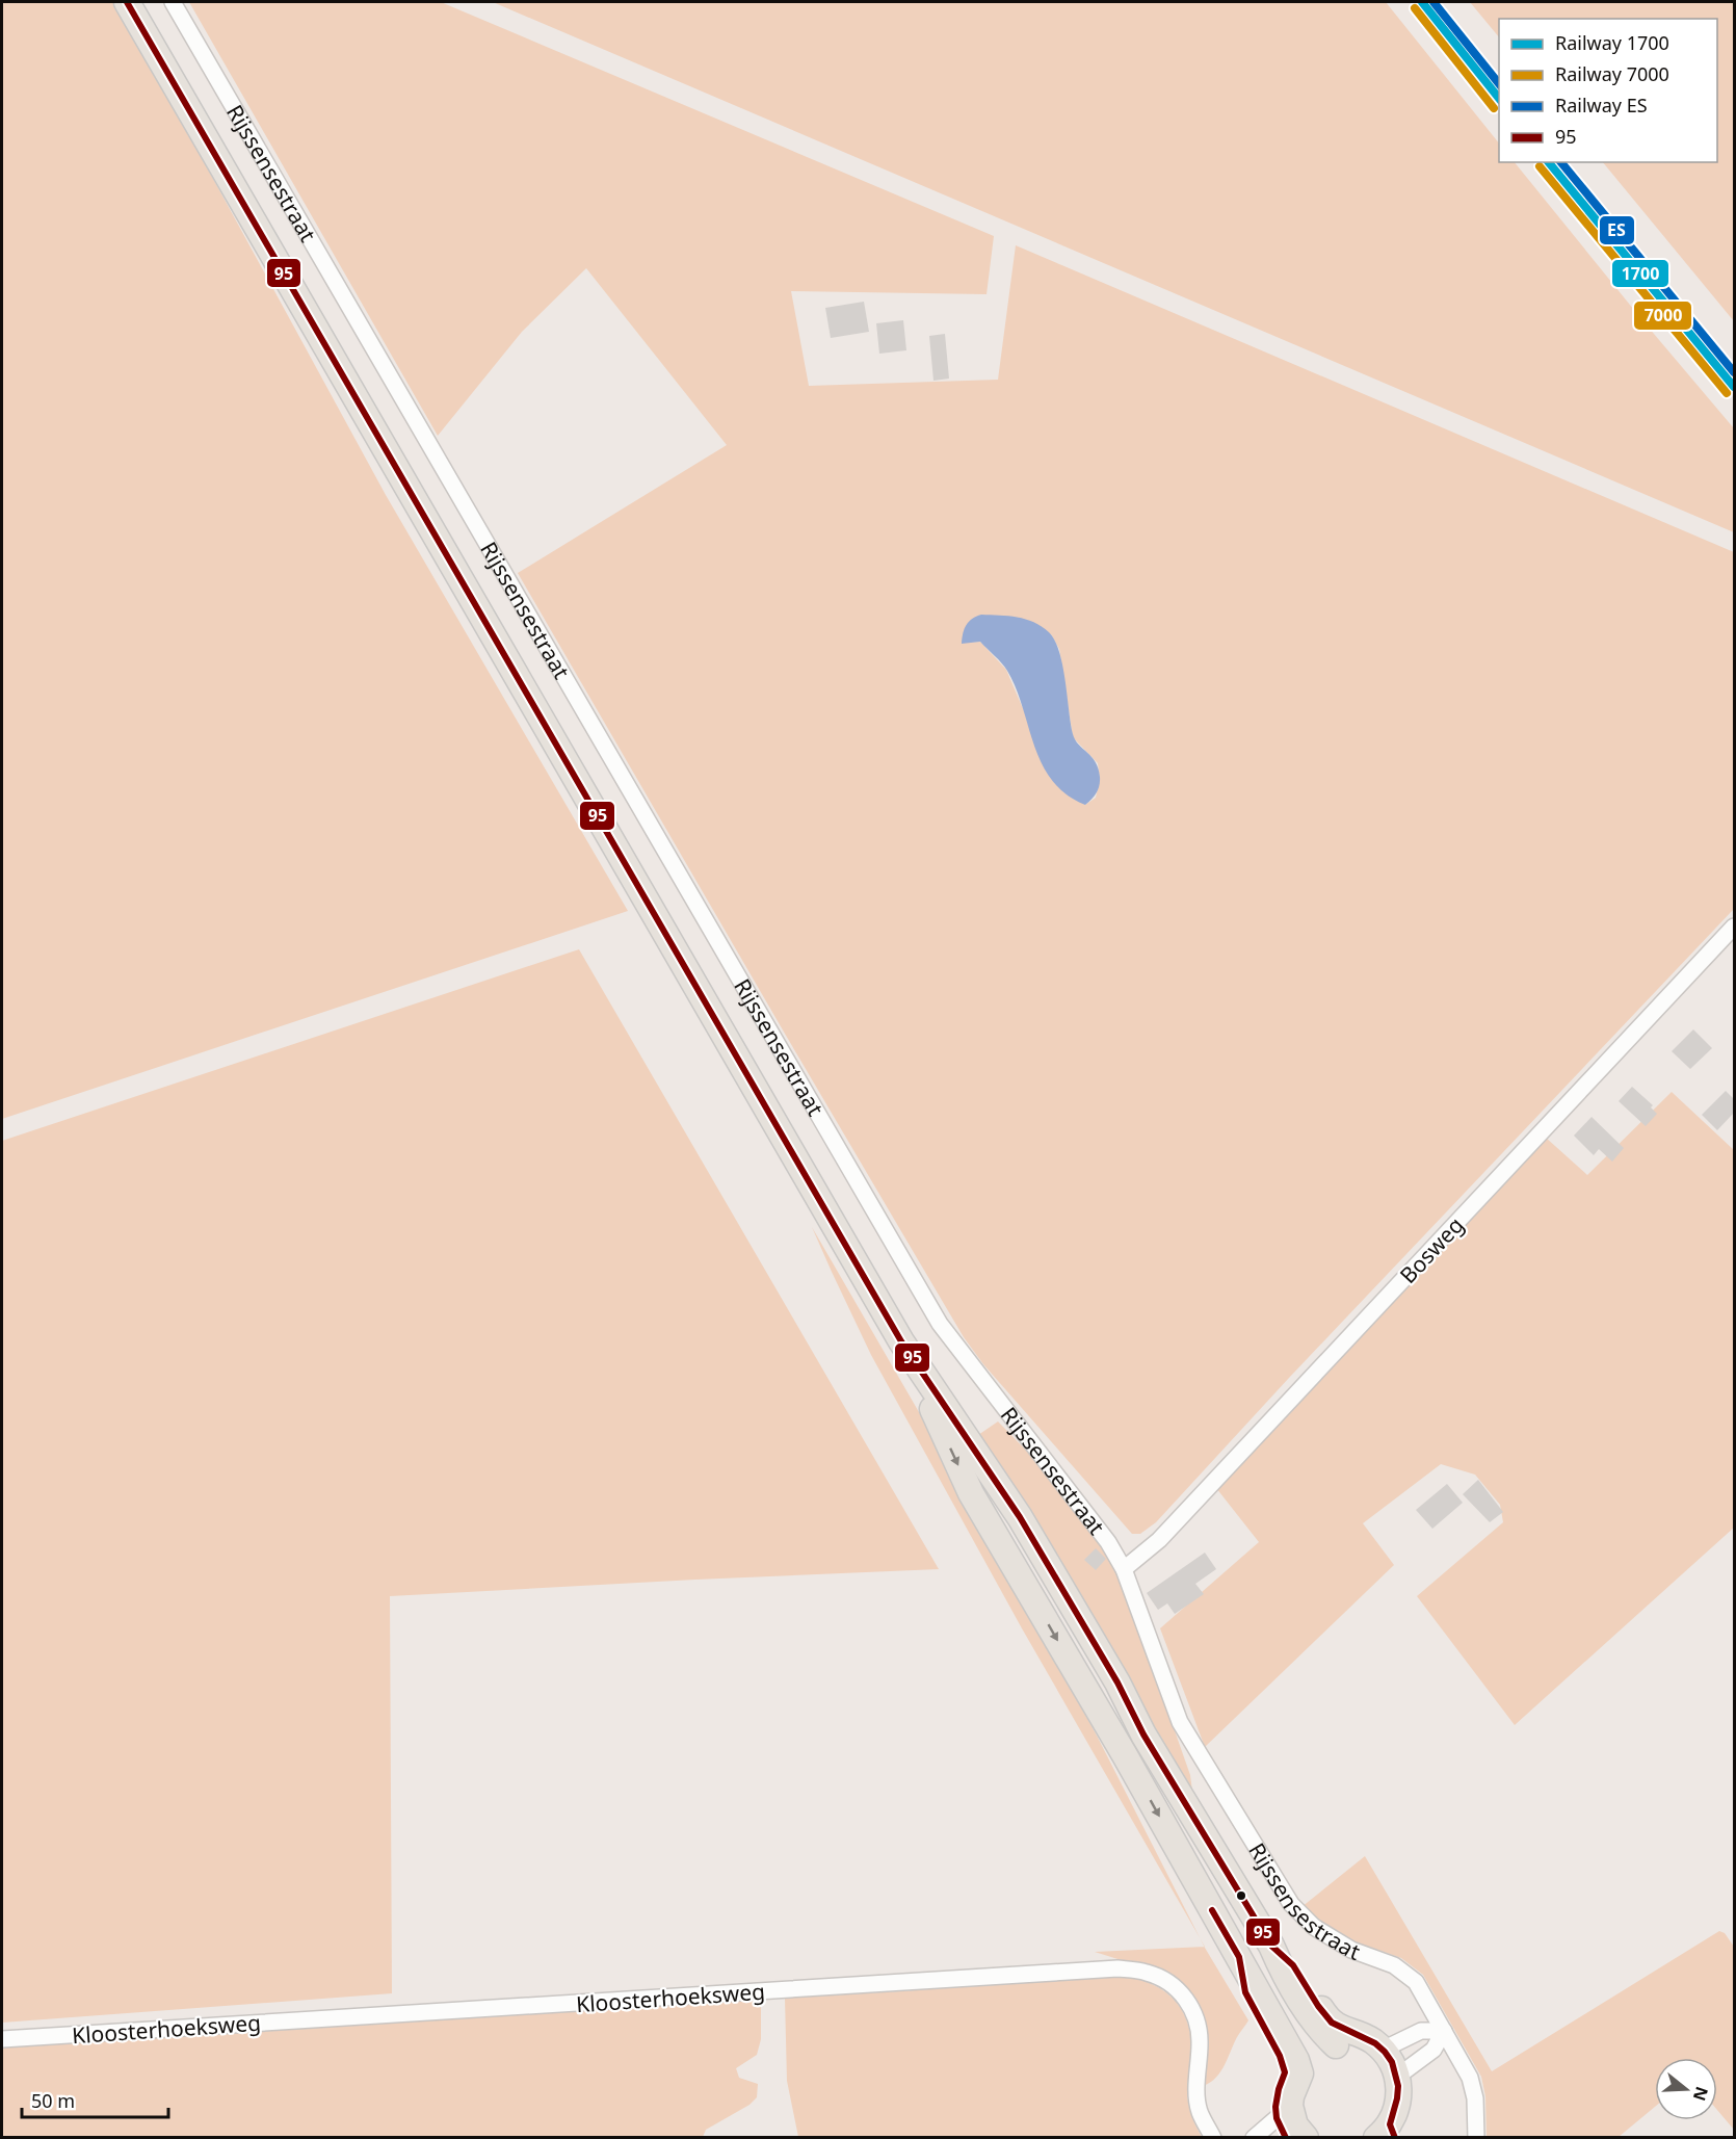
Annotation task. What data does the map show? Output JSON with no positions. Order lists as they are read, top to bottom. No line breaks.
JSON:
{"streets":{"main road":["Rijssensestraat"],"street":["Bosweg","Kloosterhoeksweg"]},"crossings":[["Rijssensestraat","Bosweg"]],"lines":["rail line 1700","rail line ES","transit line 95","rail line 7000"],"legend":["Railway 1700","Railway 7000","Railway ES","95"],"scale_bar":"50 m","north":"right"}
